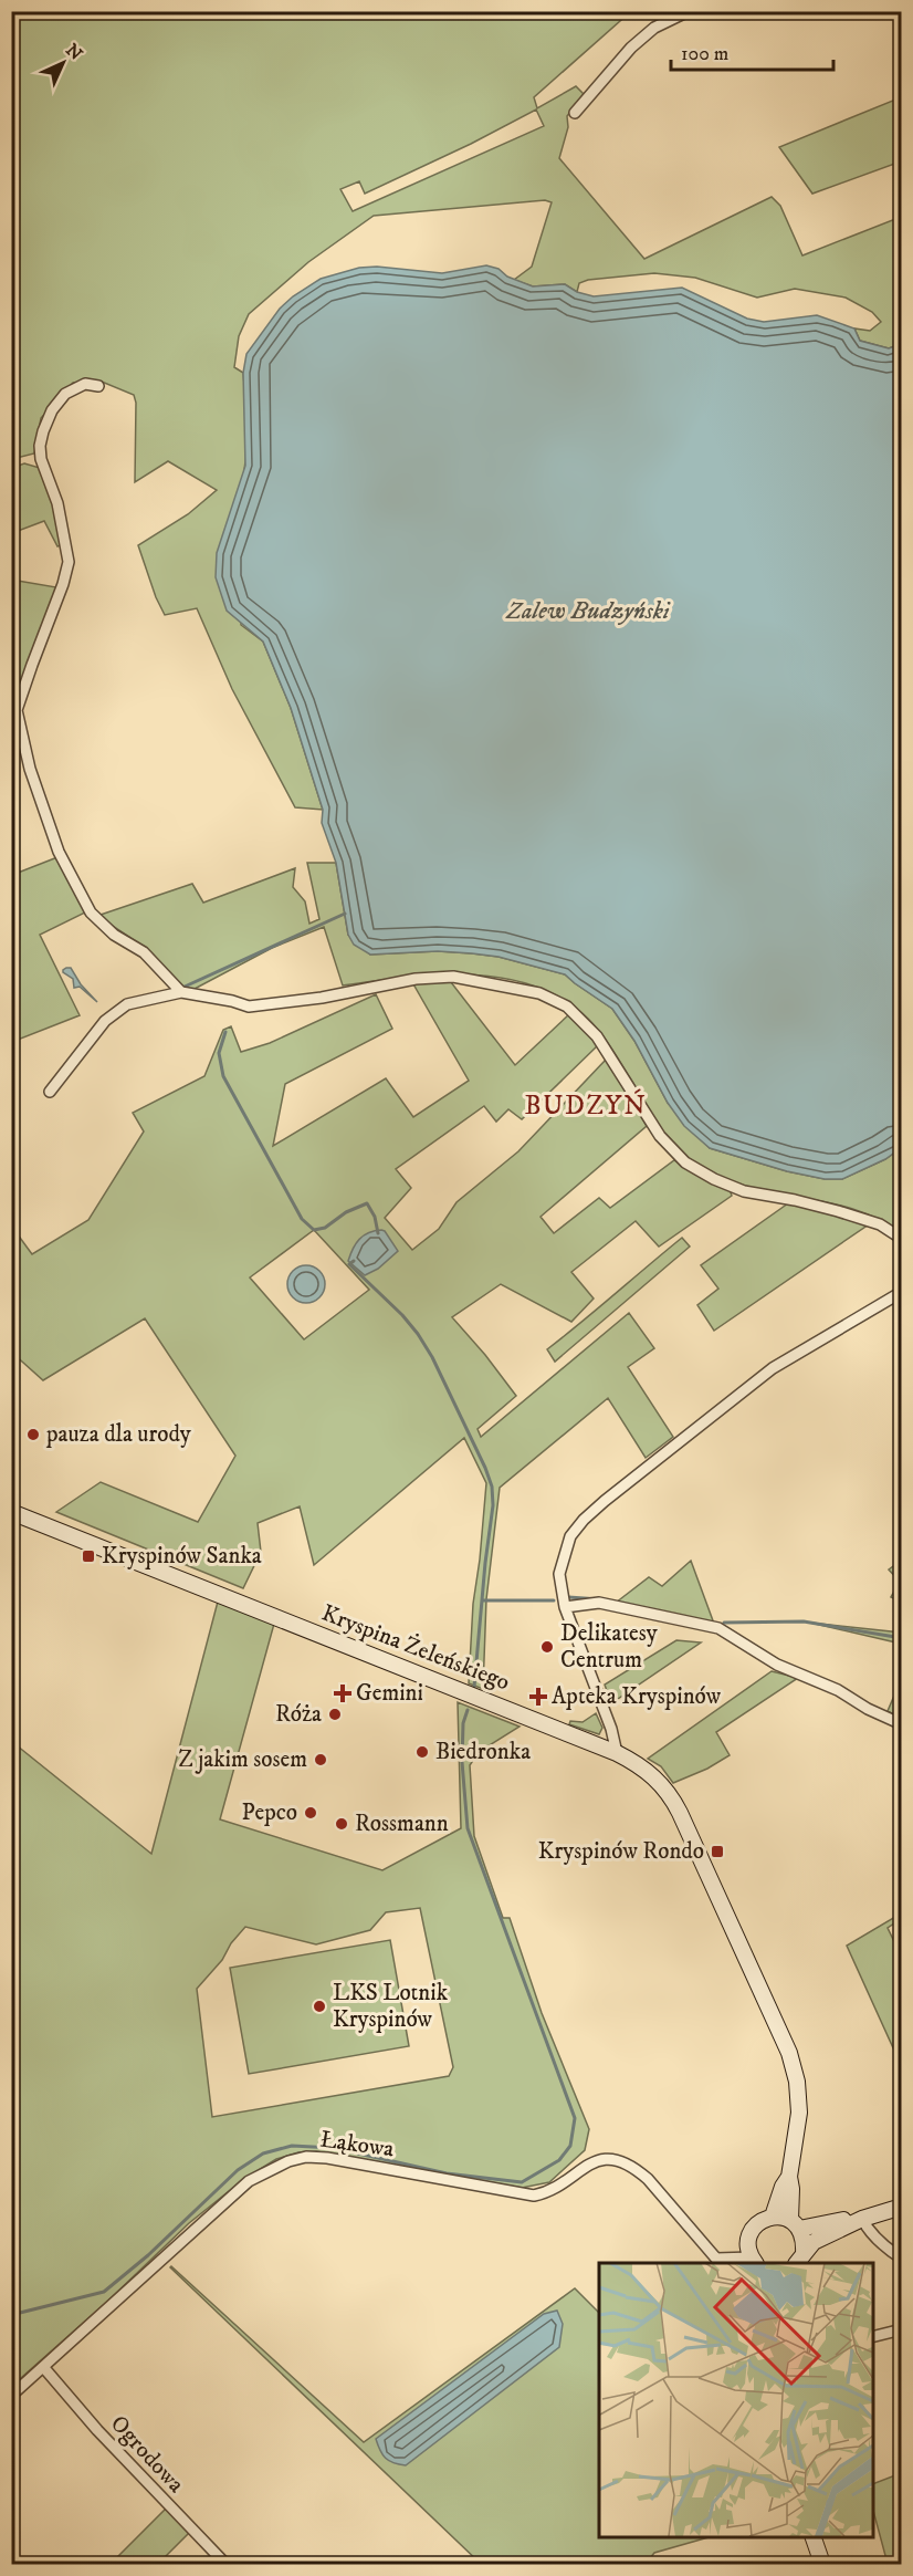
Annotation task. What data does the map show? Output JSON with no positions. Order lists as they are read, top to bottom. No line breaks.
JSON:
{"streets":{"main road":["Kryspina Żeleńskiego"],"street":["Łąkowa","Ogrodowa"]},"crossings":[["Łąkowa","Ogrodowa"]],"districts":["BUDZYŃ"],"water":["Zalew Budzyński"],"places":{"other":["pauza dla urody","Delikatesy Centrum","Róża","Biedronka","Z jakim sosem","Pepco","Rossmann","LKS Lotnik Kryspinów"],"transit":["Kryspinów Sanka","Kryspinów Rondo"],"health":["Gemini","Apteka Kryspinów"]},"scale_bar":"100 m","north":"top right"}
